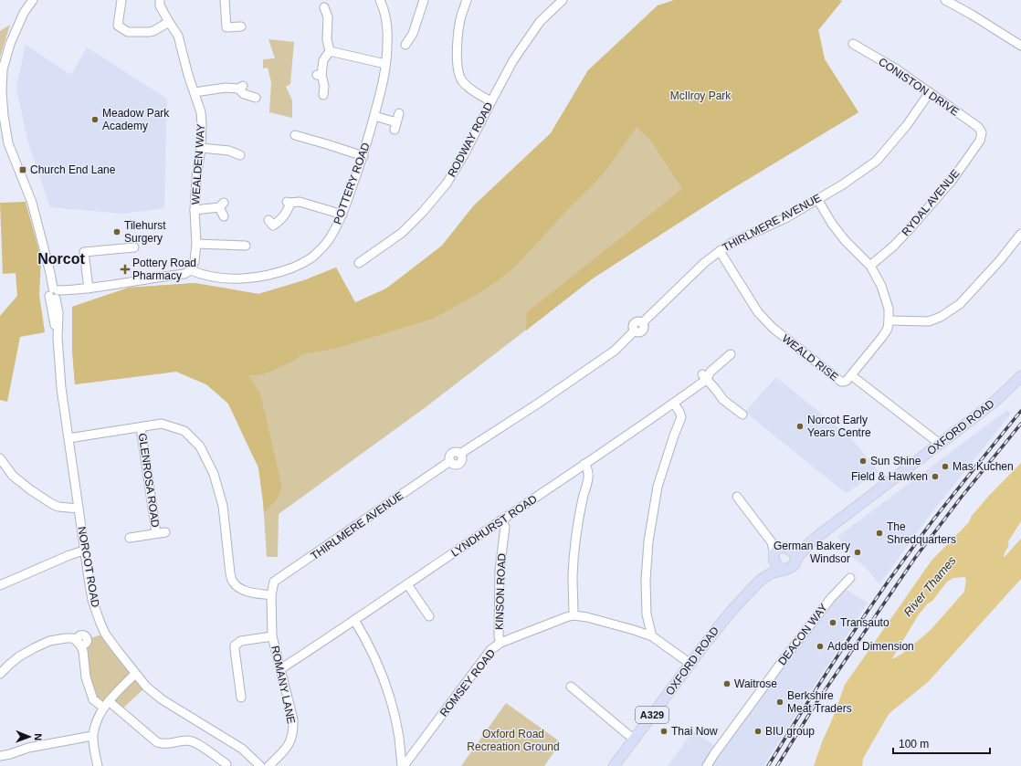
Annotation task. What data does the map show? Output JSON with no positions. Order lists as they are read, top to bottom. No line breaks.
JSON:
{"streets":{"main road":["OXFORD ROAD","A329"],"street":["CONISTON DRIVE","RODWAY ROAD","WEALDEN WAY","POTTERY ROAD","RYDAL AVENUE","THIRLMERE AVENUE","WEALD RISE","GLENROSA ROAD","LYNDHURST ROAD","NORCOT ROAD","KINSON ROAD","DEACON WAY","ROMSEY ROAD","ROMANY LANE"]},"crossings":[["CONISTON DRIVE","RYDAL AVENUE"],["CONISTON DRIVE","THIRLMERE AVENUE"],["WEALDEN WAY","POTTERY ROAD"],["THIRLMERE AVENUE","WEALD RISE"],["THIRLMERE AVENUE","ROMANY LANE"],["WEALD RISE","OXFORD ROAD"],["OXFORD ROAD","ROMSEY ROAD"],["LYNDHURST ROAD","KINSON ROAD"],["LYNDHURST ROAD","ROMANY LANE"],["KINSON ROAD","ROMSEY ROAD"]],"districts":["Norcot"],"water":["River Thames"],"parks":["McIlroy Park","Oxford Road Recreation Ground"],"places":{"other":["Meadow Park Academy","Tilehurst Surgery","Norcot Early Years Centre","Sun Shine","Mas Kuchen","Field & Hawken","The Shredquarters","German Bakery Windsor","Transauto","Added Dimension","Waitrose","Berkshire Meat Traders","Thai Now","BIU group"],"transit":["Church End Lane"],"health":["Pottery Road Pharmacy"]},"scale_bar":"100 m","north":"right"}
